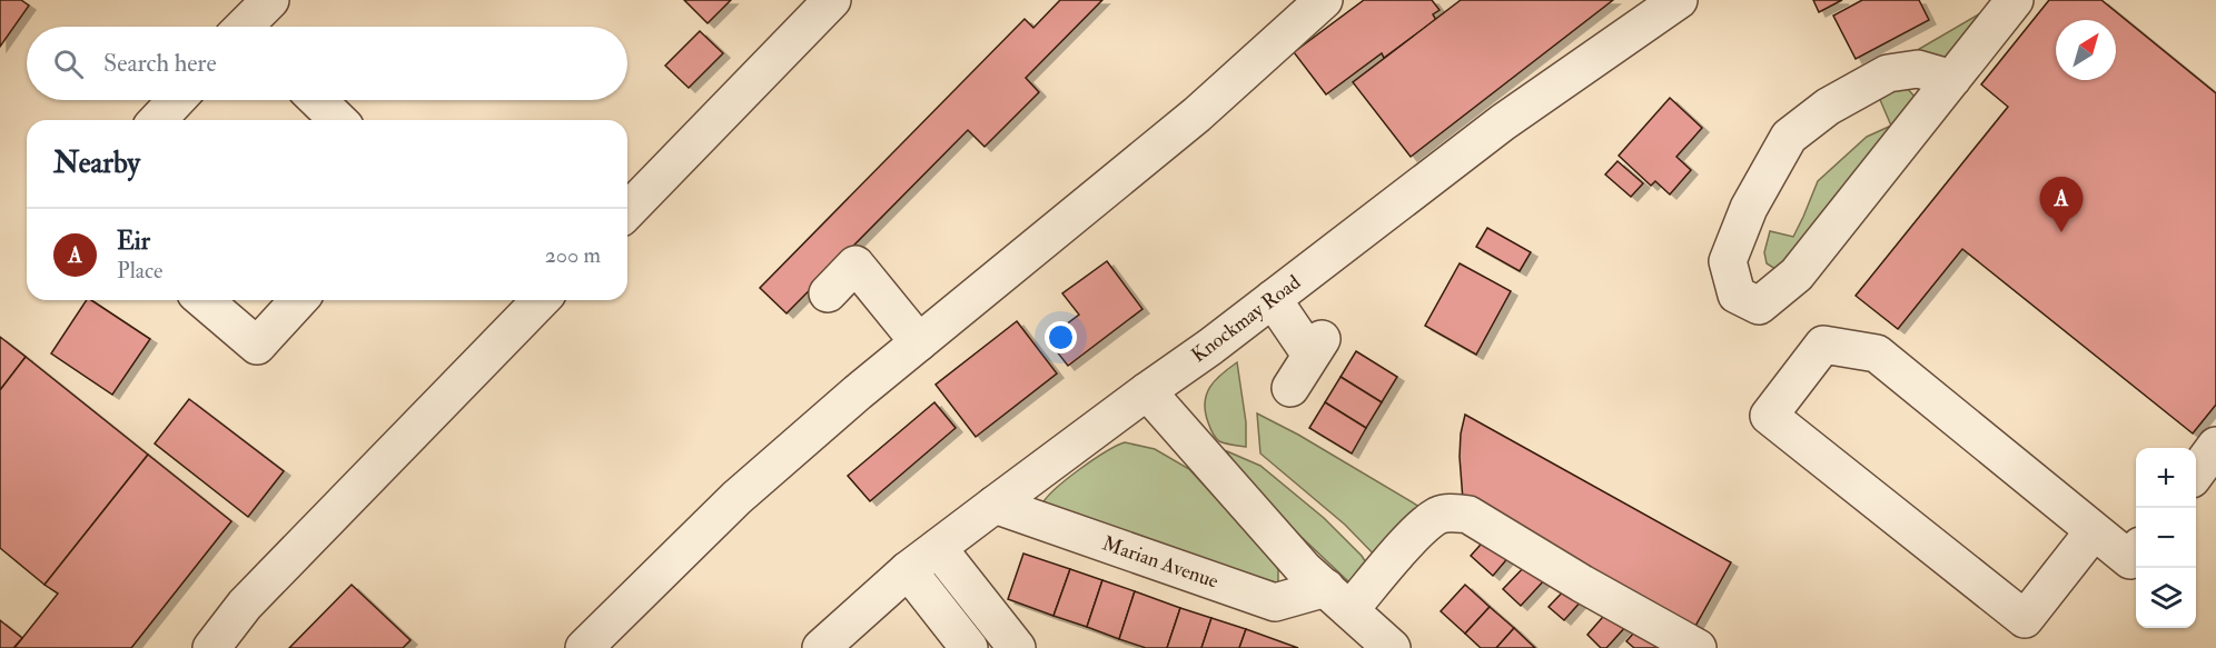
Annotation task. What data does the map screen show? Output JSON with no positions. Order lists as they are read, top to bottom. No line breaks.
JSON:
{"streets":{"street":["Knockmay Road","Marian Avenue"]},"crossings":[["Knockmay Road","Marian Avenue"]],"north":"top right","page":{"search":"Search here","heading":"Nearby","pins":"A","list":[{"mark":"A","name":"Eir","note":"Place","value":"200 m"}],"map_buttons":["+","−"]}}
